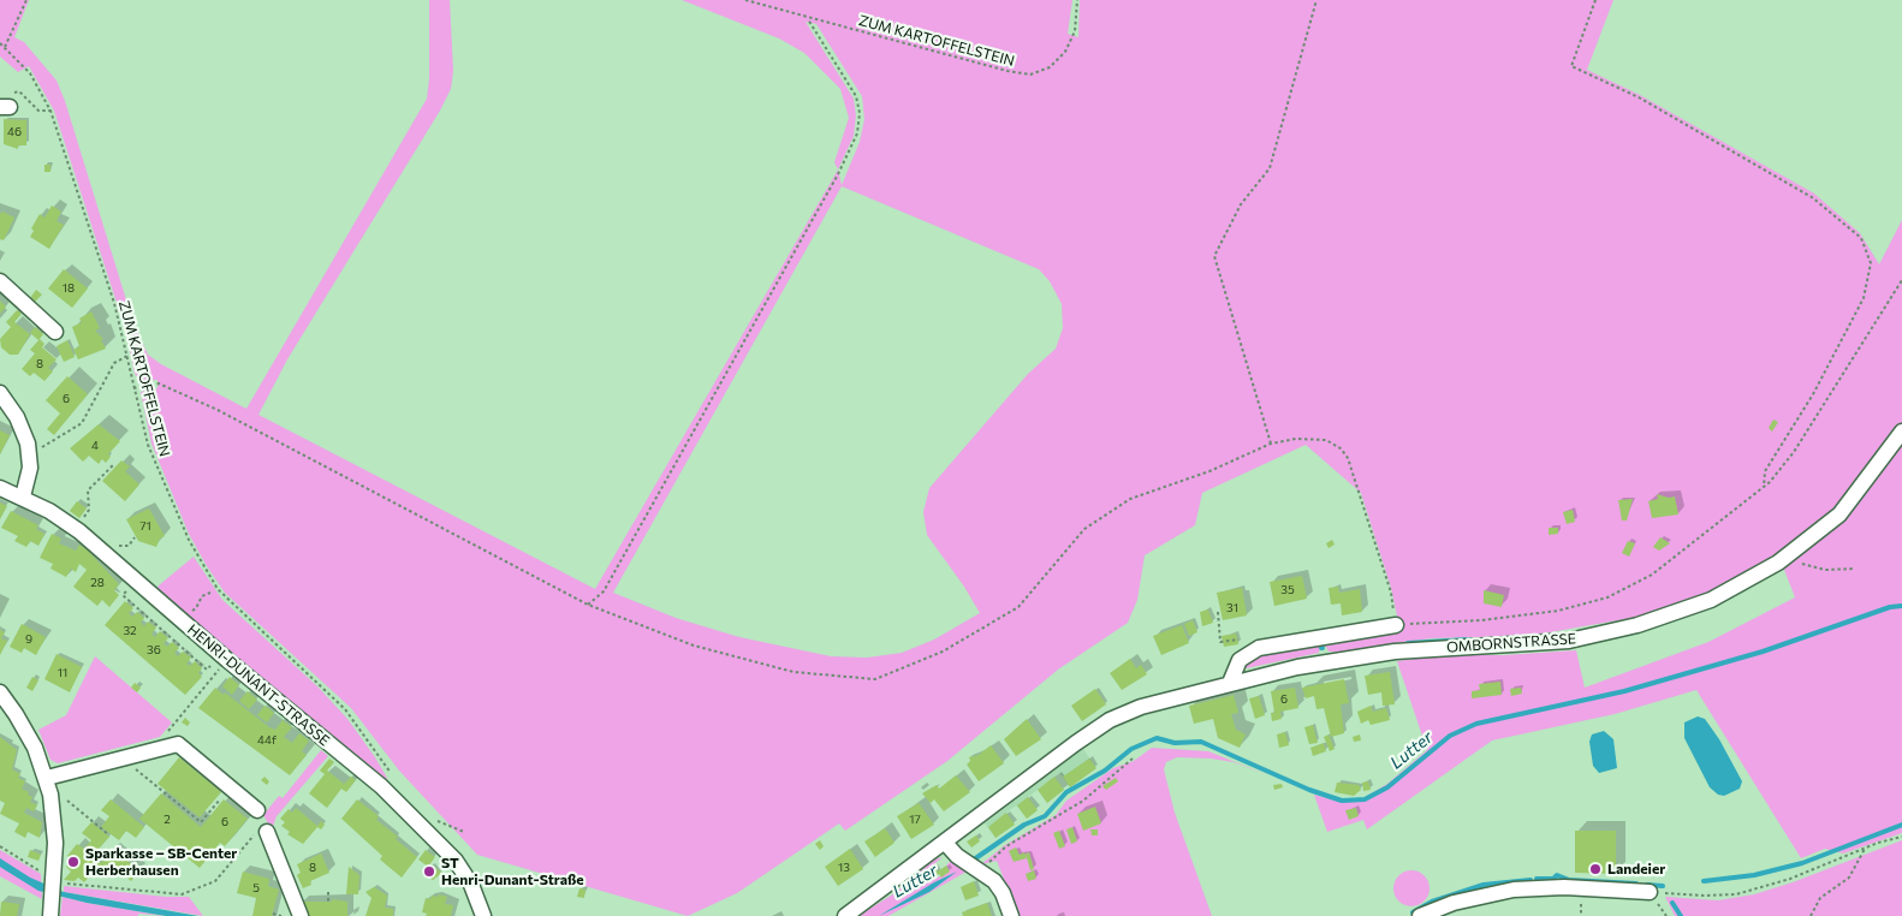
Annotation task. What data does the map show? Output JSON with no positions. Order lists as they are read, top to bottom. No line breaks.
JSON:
{"streets":{"street":["OMBORNSTRASSE","HENRI-DUNANT-STRASSE"],"path":["ZUM KARTOFFELSTEIN"]},"crossings":[["ZUM KARTOFFELSTEIN","HENRI-DUNANT-STRASSE"]],"water":["Lutter"],"places":["Sparkasse – SB-Center Herberhausen","Landeier","ST Henri-Dunant-Straße"],"house_numbers":["46","18","8","6","4","71","28","35","31","32","9","36","11","6","44f","2","17","6","8","13","5"]}
